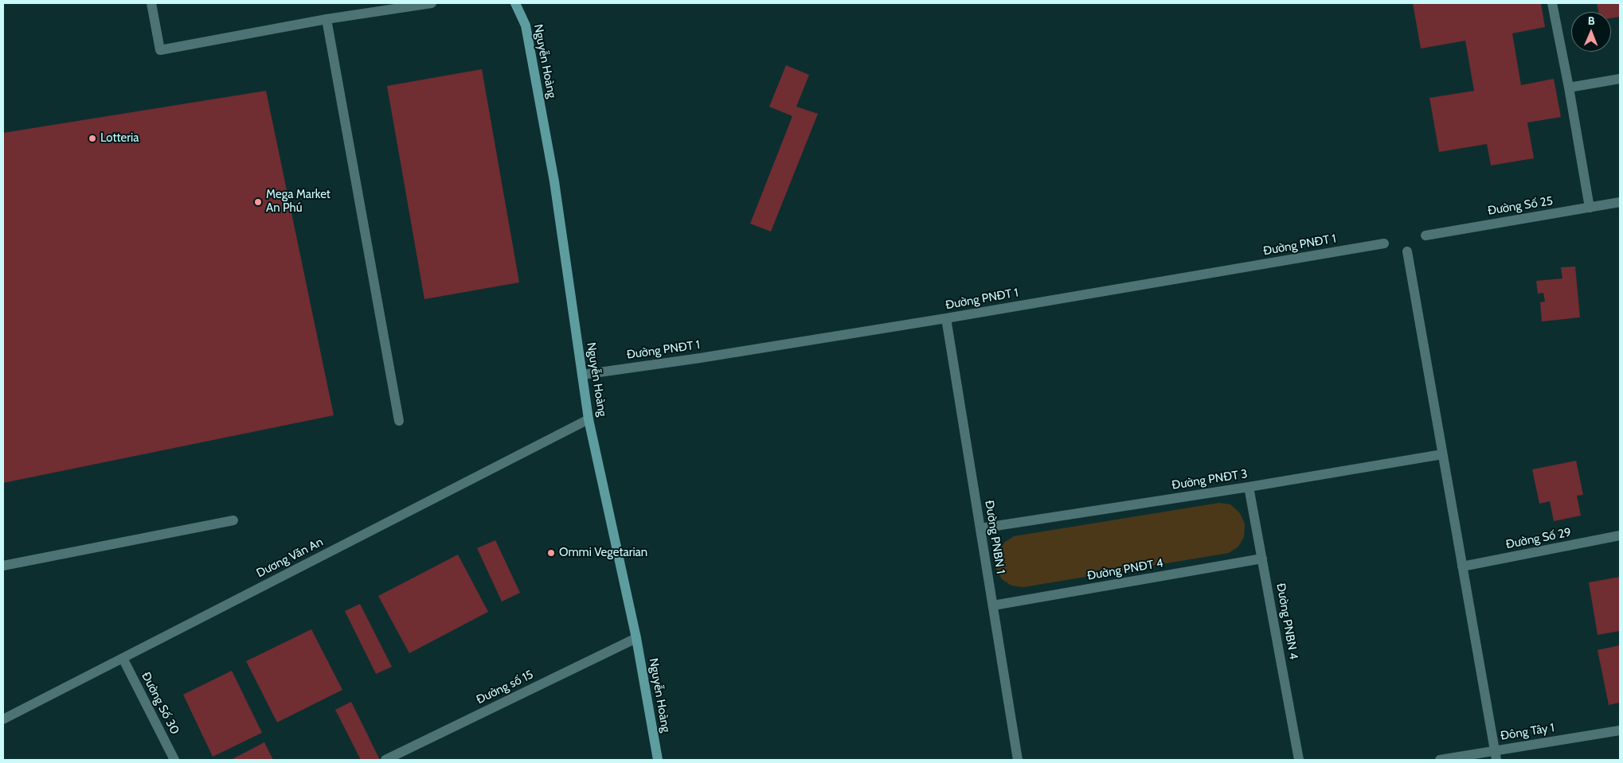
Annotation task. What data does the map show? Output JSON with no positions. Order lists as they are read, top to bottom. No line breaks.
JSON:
{"streets":{"street":["Nguyễn Hoàng","Đường Số 25","Đường PNĐT 1","Đường PNĐT 3","Đường PNBN 1","Đường Số 29","Dương Văn An","Đường PNĐT 4","Đường PNBN 4","Đường số 15","Đường Số 30","Đông Tây 1"]},"crossings":[["Nguyễn Hoàng","Đường PNĐT 1"],["Nguyễn Hoàng","Dương Văn An"],["Nguyễn Hoàng","Đường số 15"],["Đường PNĐT 1","Đường PNBN 1"],["Đường PNĐT 3","Đường PNBN 1"],["Đường PNĐT 3","Đường PNBN 4"],["Đường PNBN 1","Đường PNĐT 4"],["Dương Văn An","Đường Số 30"],["Đường PNĐT 4","Đường PNBN 4"]],"places":["Lotteria","Mega Market An Phú","Ommi Vegetarian"],"north":"top"}
